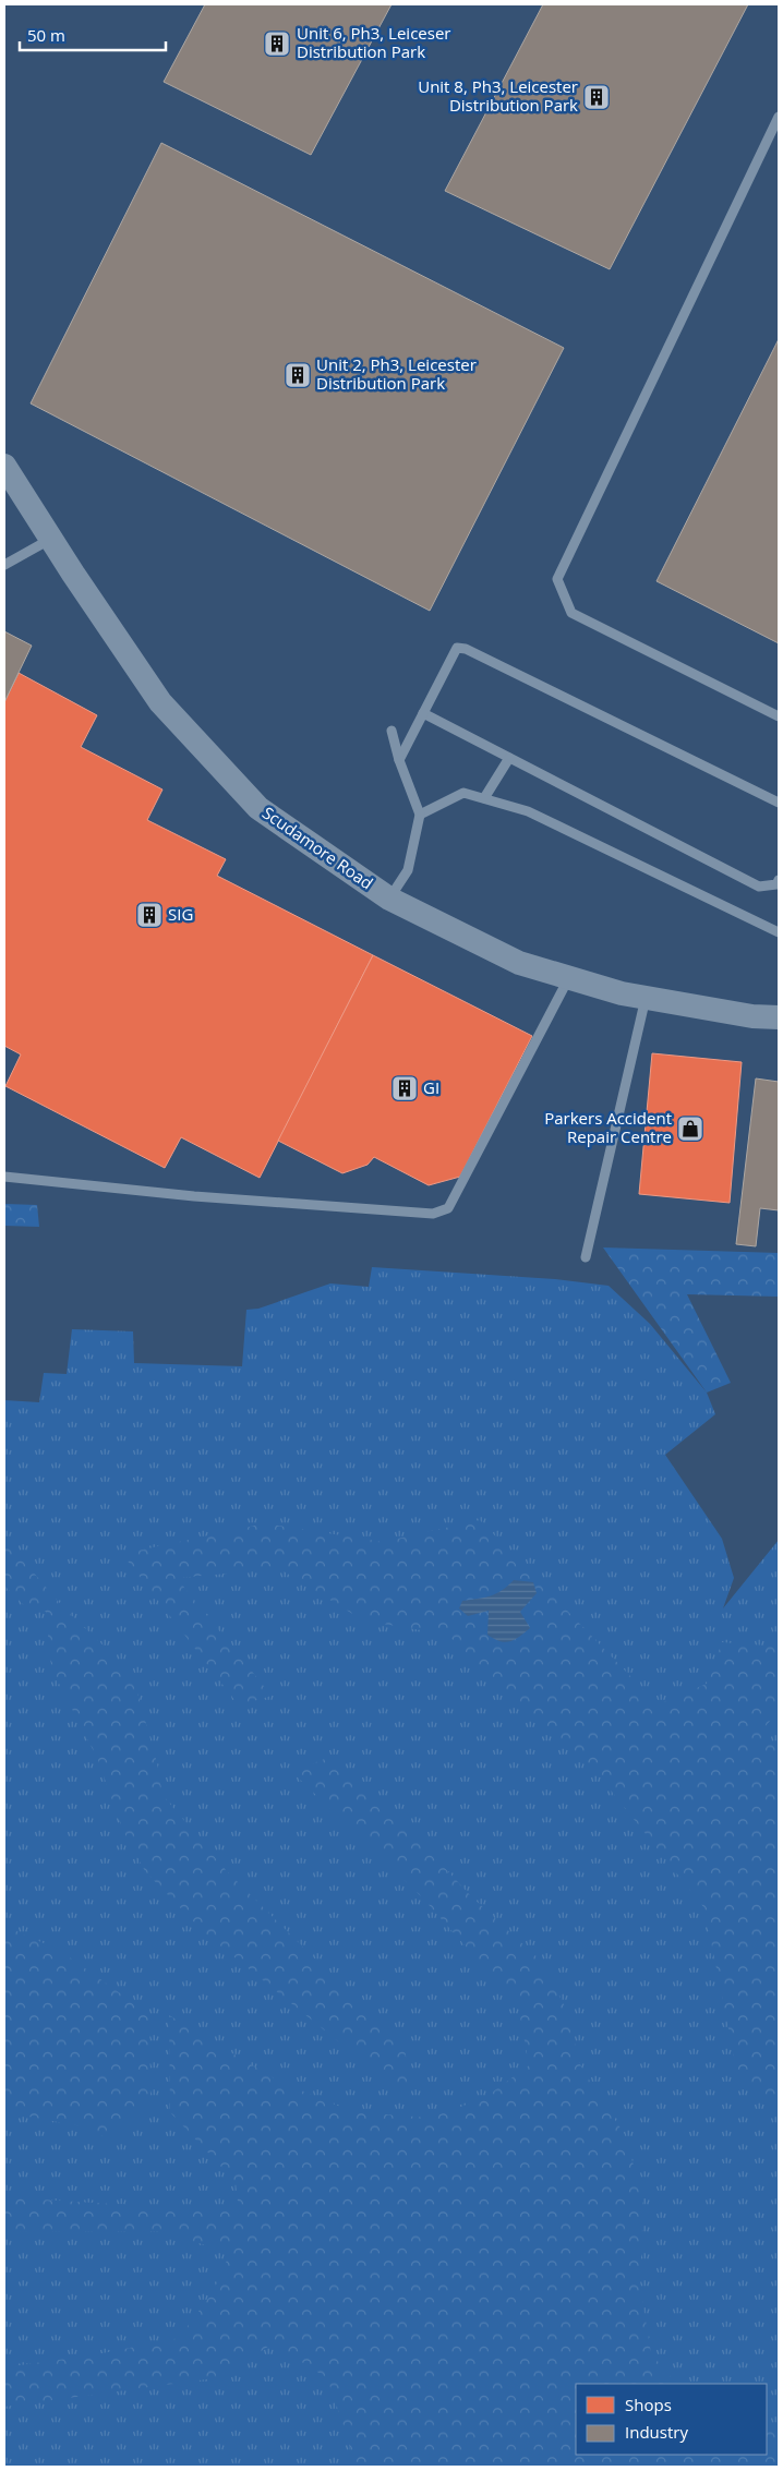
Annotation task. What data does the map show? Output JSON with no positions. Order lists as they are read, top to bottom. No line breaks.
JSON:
{"streets":{"street":["Scudamore Road"]},"places":{"building":["Unit 6, Ph3, Leiceser Distribution Park","Unit 8, Ph3, Leicester Distribution Park","Unit 2, Ph3, Leicester Distribution Park","SIG","GI"],"shop":["Parkers Accident Repair Centre"]},"legend":["Shops","Industry"],"scale_bar":"50 m"}
